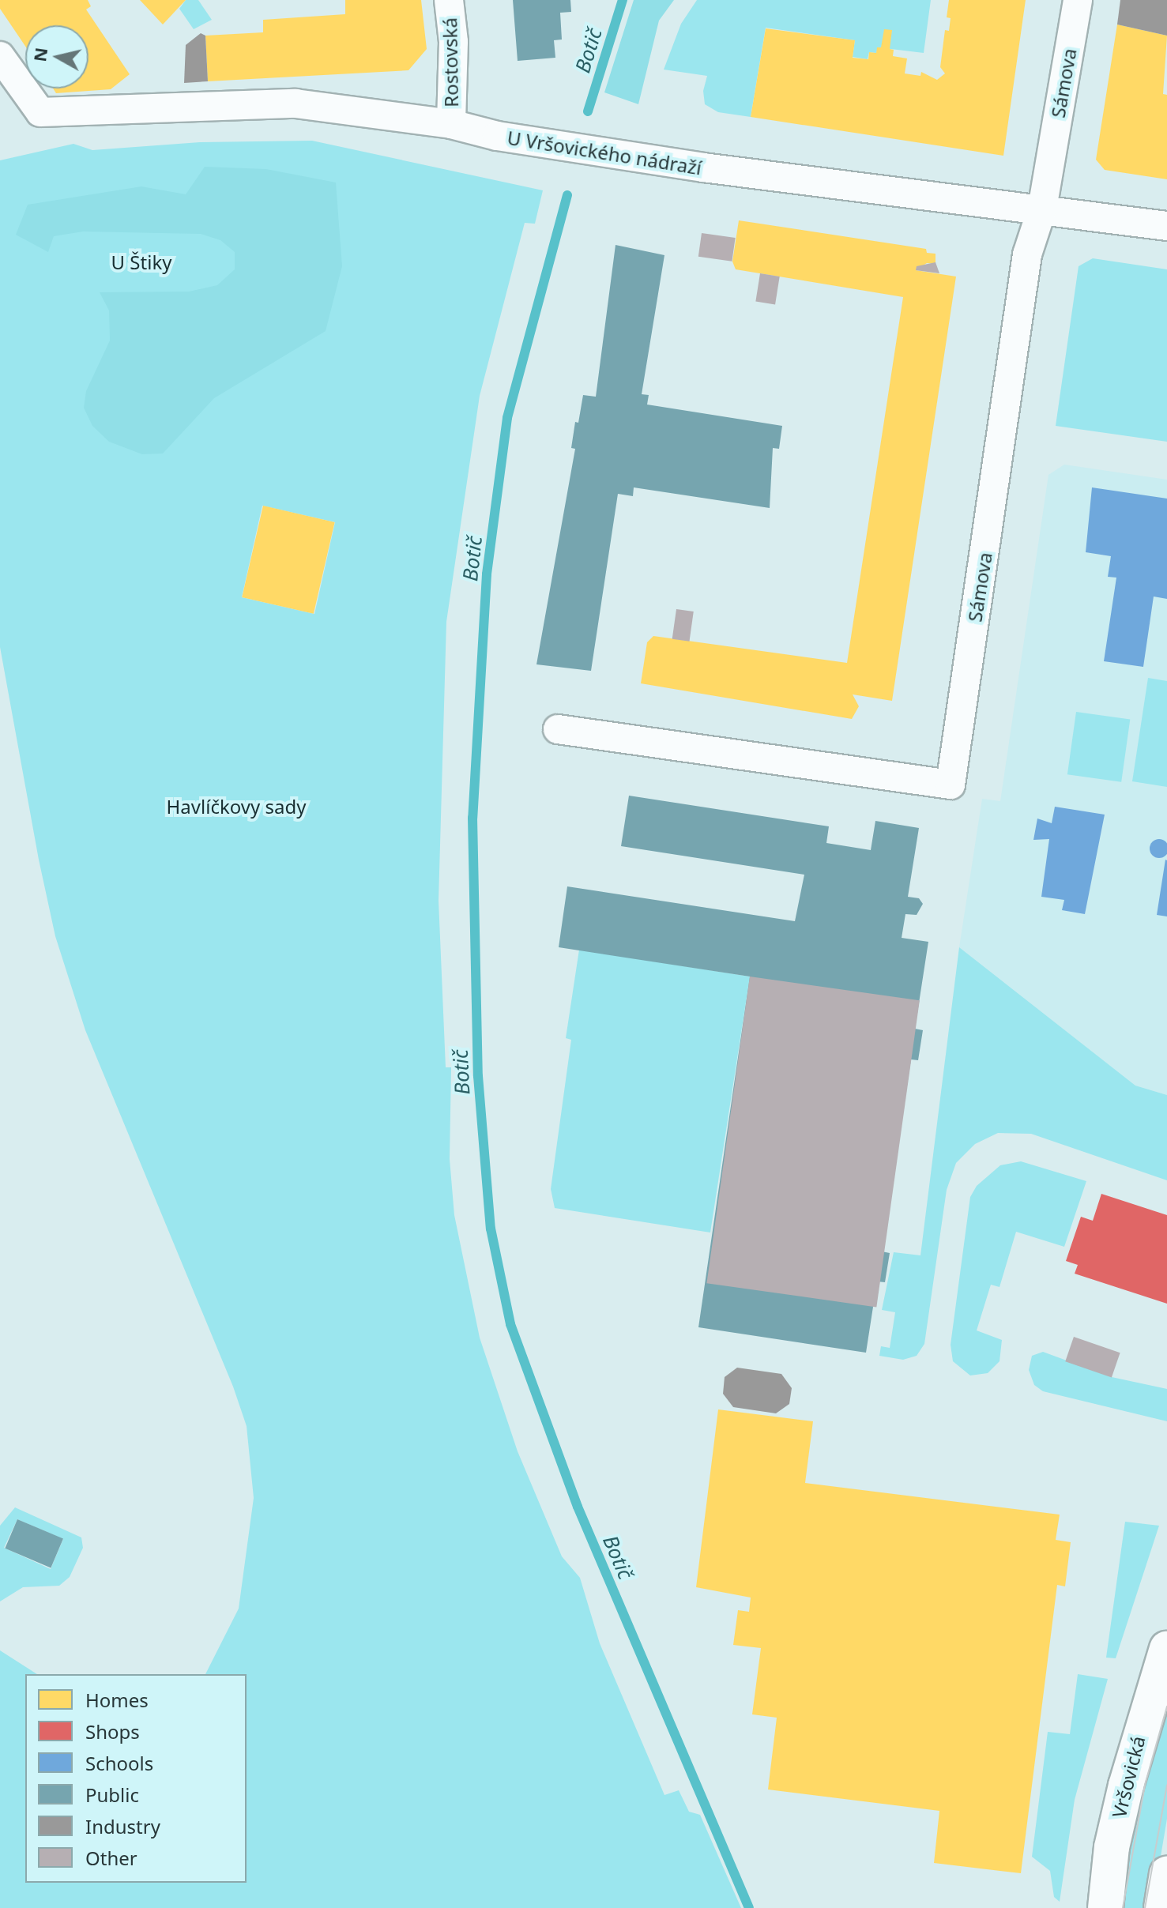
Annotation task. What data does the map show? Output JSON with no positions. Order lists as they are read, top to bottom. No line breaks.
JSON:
{"streets":{"main road":["Vršovická"],"street":["Rostovská","Sámova","U Vršovického nádraží"]},"crossings":[["Rostovská","U Vršovického nádraží"],["Sámova","U Vršovického nádraží"]],"water":["Botič"],"parks":["U Štiky","Havlíčkovy sady"],"legend":["Homes","Shops","Schools","Public","Industry","Other"],"north":"left"}
